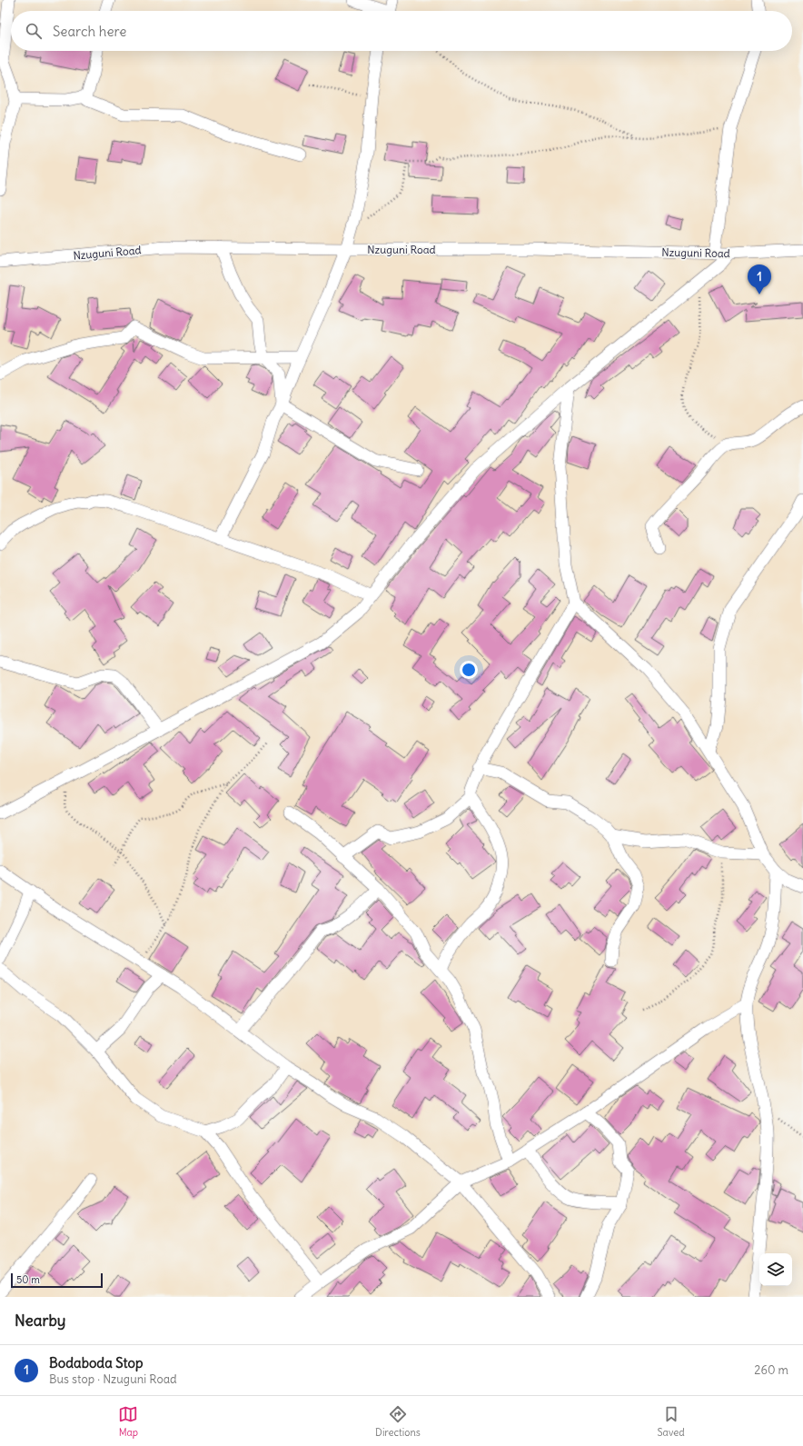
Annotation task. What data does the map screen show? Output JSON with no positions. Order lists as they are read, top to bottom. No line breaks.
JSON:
{"streets":{"street":["Nzuguni Road"]},"scale_bar":"50 m","page":{"search":"Search here","pins":"1","scale":"50 m","heading":"Nearby","list":[{"mark":"1","name":"Bodaboda Stop","note":"Bus stop · Nzuguni Road","value":"260 m"}],"nav":["Map","Directions","Saved"]}}
